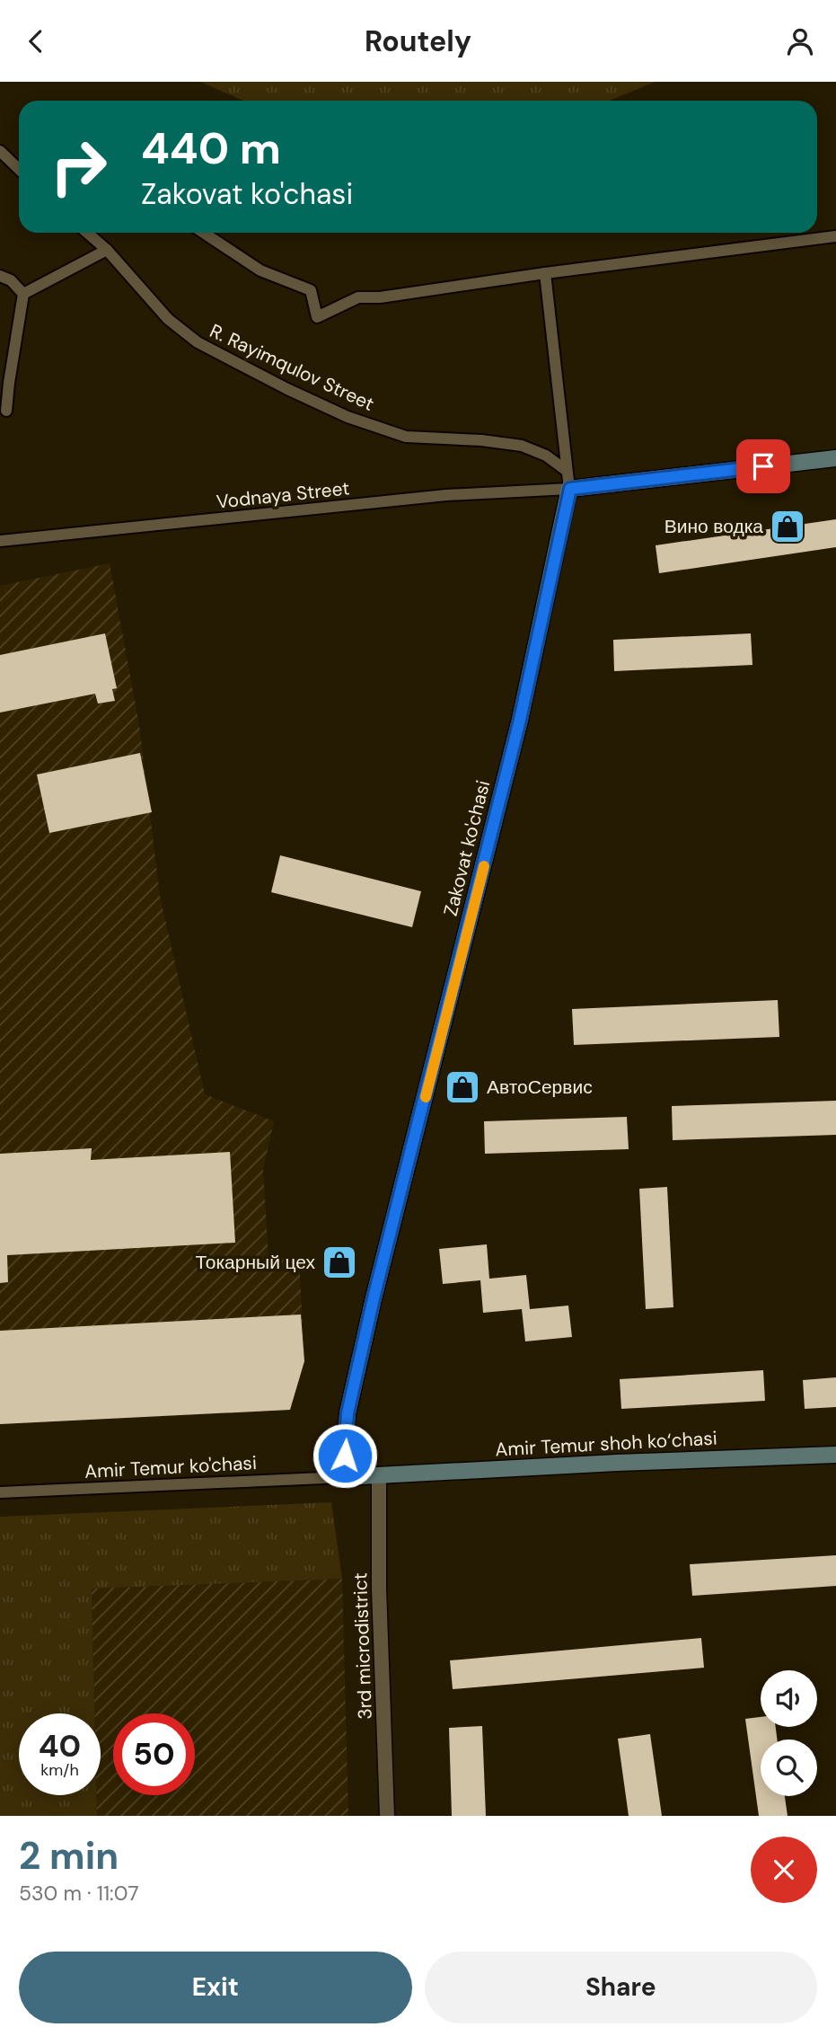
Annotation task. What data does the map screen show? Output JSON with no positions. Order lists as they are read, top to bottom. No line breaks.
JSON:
{"streets":{"main road":["Zakovat ko'chasi","Amir Temur shoh ko‘chasi"],"street":["R. Rayimqulov Street","Vodnaya Street","Amir Temur ko'chasi","3rd microdistrict"]},"crossings":[["Vodnaya Street","Zakovat ko'chasi"],["Zakovat ko'chasi","Amir Temur shoh ko‘chasi"],["Zakovat ko'chasi","Amir Temur ko'chasi"],["Amir Temur shoh ko‘chasi","Amir Temur ko'chasi"],["Amir Temur shoh ko‘chasi","3rd microdistrict"]],"places":{"shop":["Вино водка","АвтоСервис","Токарный цех"]},"page":{"header":"Routely","turn":["440 m","Zakovat ko'chasi"],"speed":"40 km/h","limit":"50","heading":["2 min","530 m · 11:07"],"buttons":["Exit","Share"]}}
